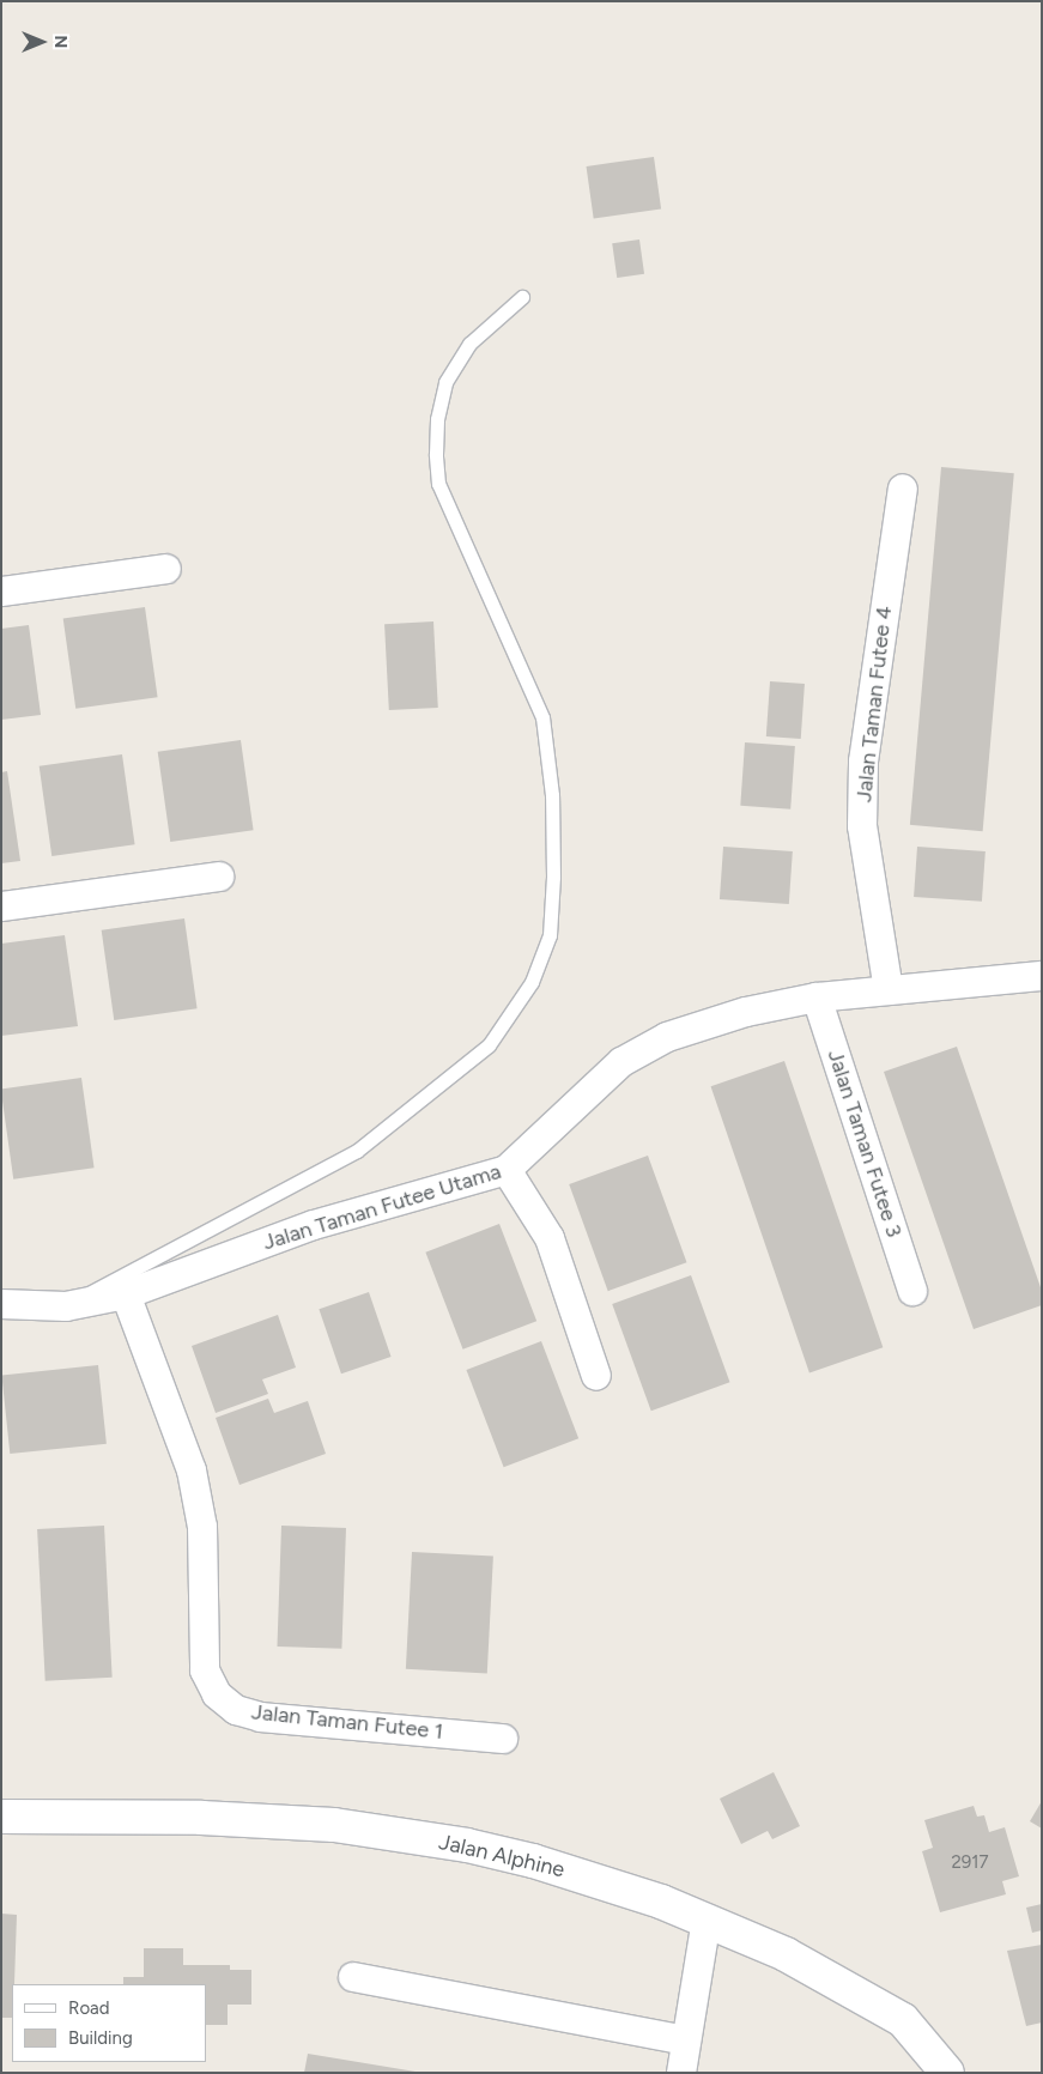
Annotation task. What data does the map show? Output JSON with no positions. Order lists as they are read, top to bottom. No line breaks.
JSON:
{"streets":{"main road":["Jalan Alphine"],"street":["Jalan Taman Futee 4","Jalan Taman Futee 3","Jalan Taman Futee Utama","Jalan Taman Futee 1"]},"crossings":[["Jalan Taman Futee 4","Jalan Taman Futee Utama"],["Jalan Taman Futee 3","Jalan Taman Futee Utama"],["Jalan Taman Futee Utama","Jalan Taman Futee 1"]],"house_numbers":["2917"],"legend":["Road","Building"],"north":"right"}
